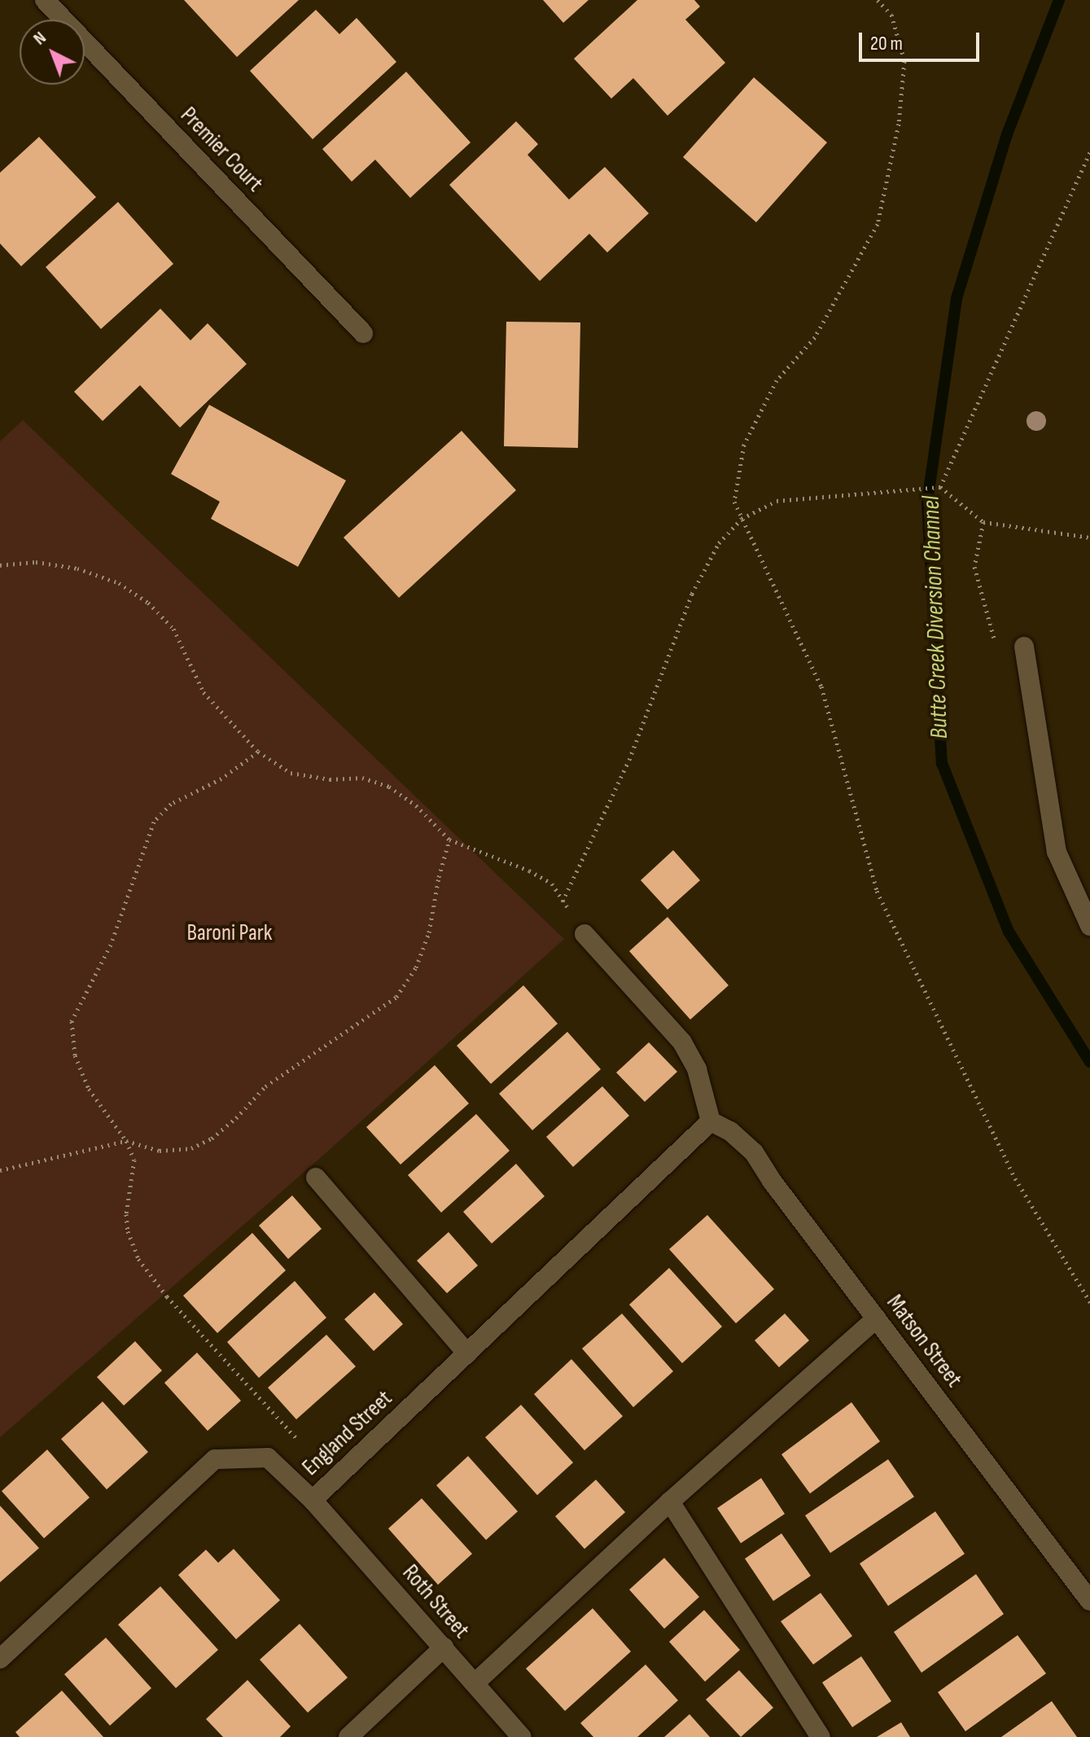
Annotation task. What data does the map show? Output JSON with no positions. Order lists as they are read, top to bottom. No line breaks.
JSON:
{"streets":{"street":["Premier Court","Matson Street","England Street","Roth Street"]},"crossings":[["Matson Street","England Street"],["England Street","Roth Street"]],"water":["Butte Creek Diversion Channel"],"parks":["Baroni Park"],"scale_bar":"20 m","north":"top left"}
